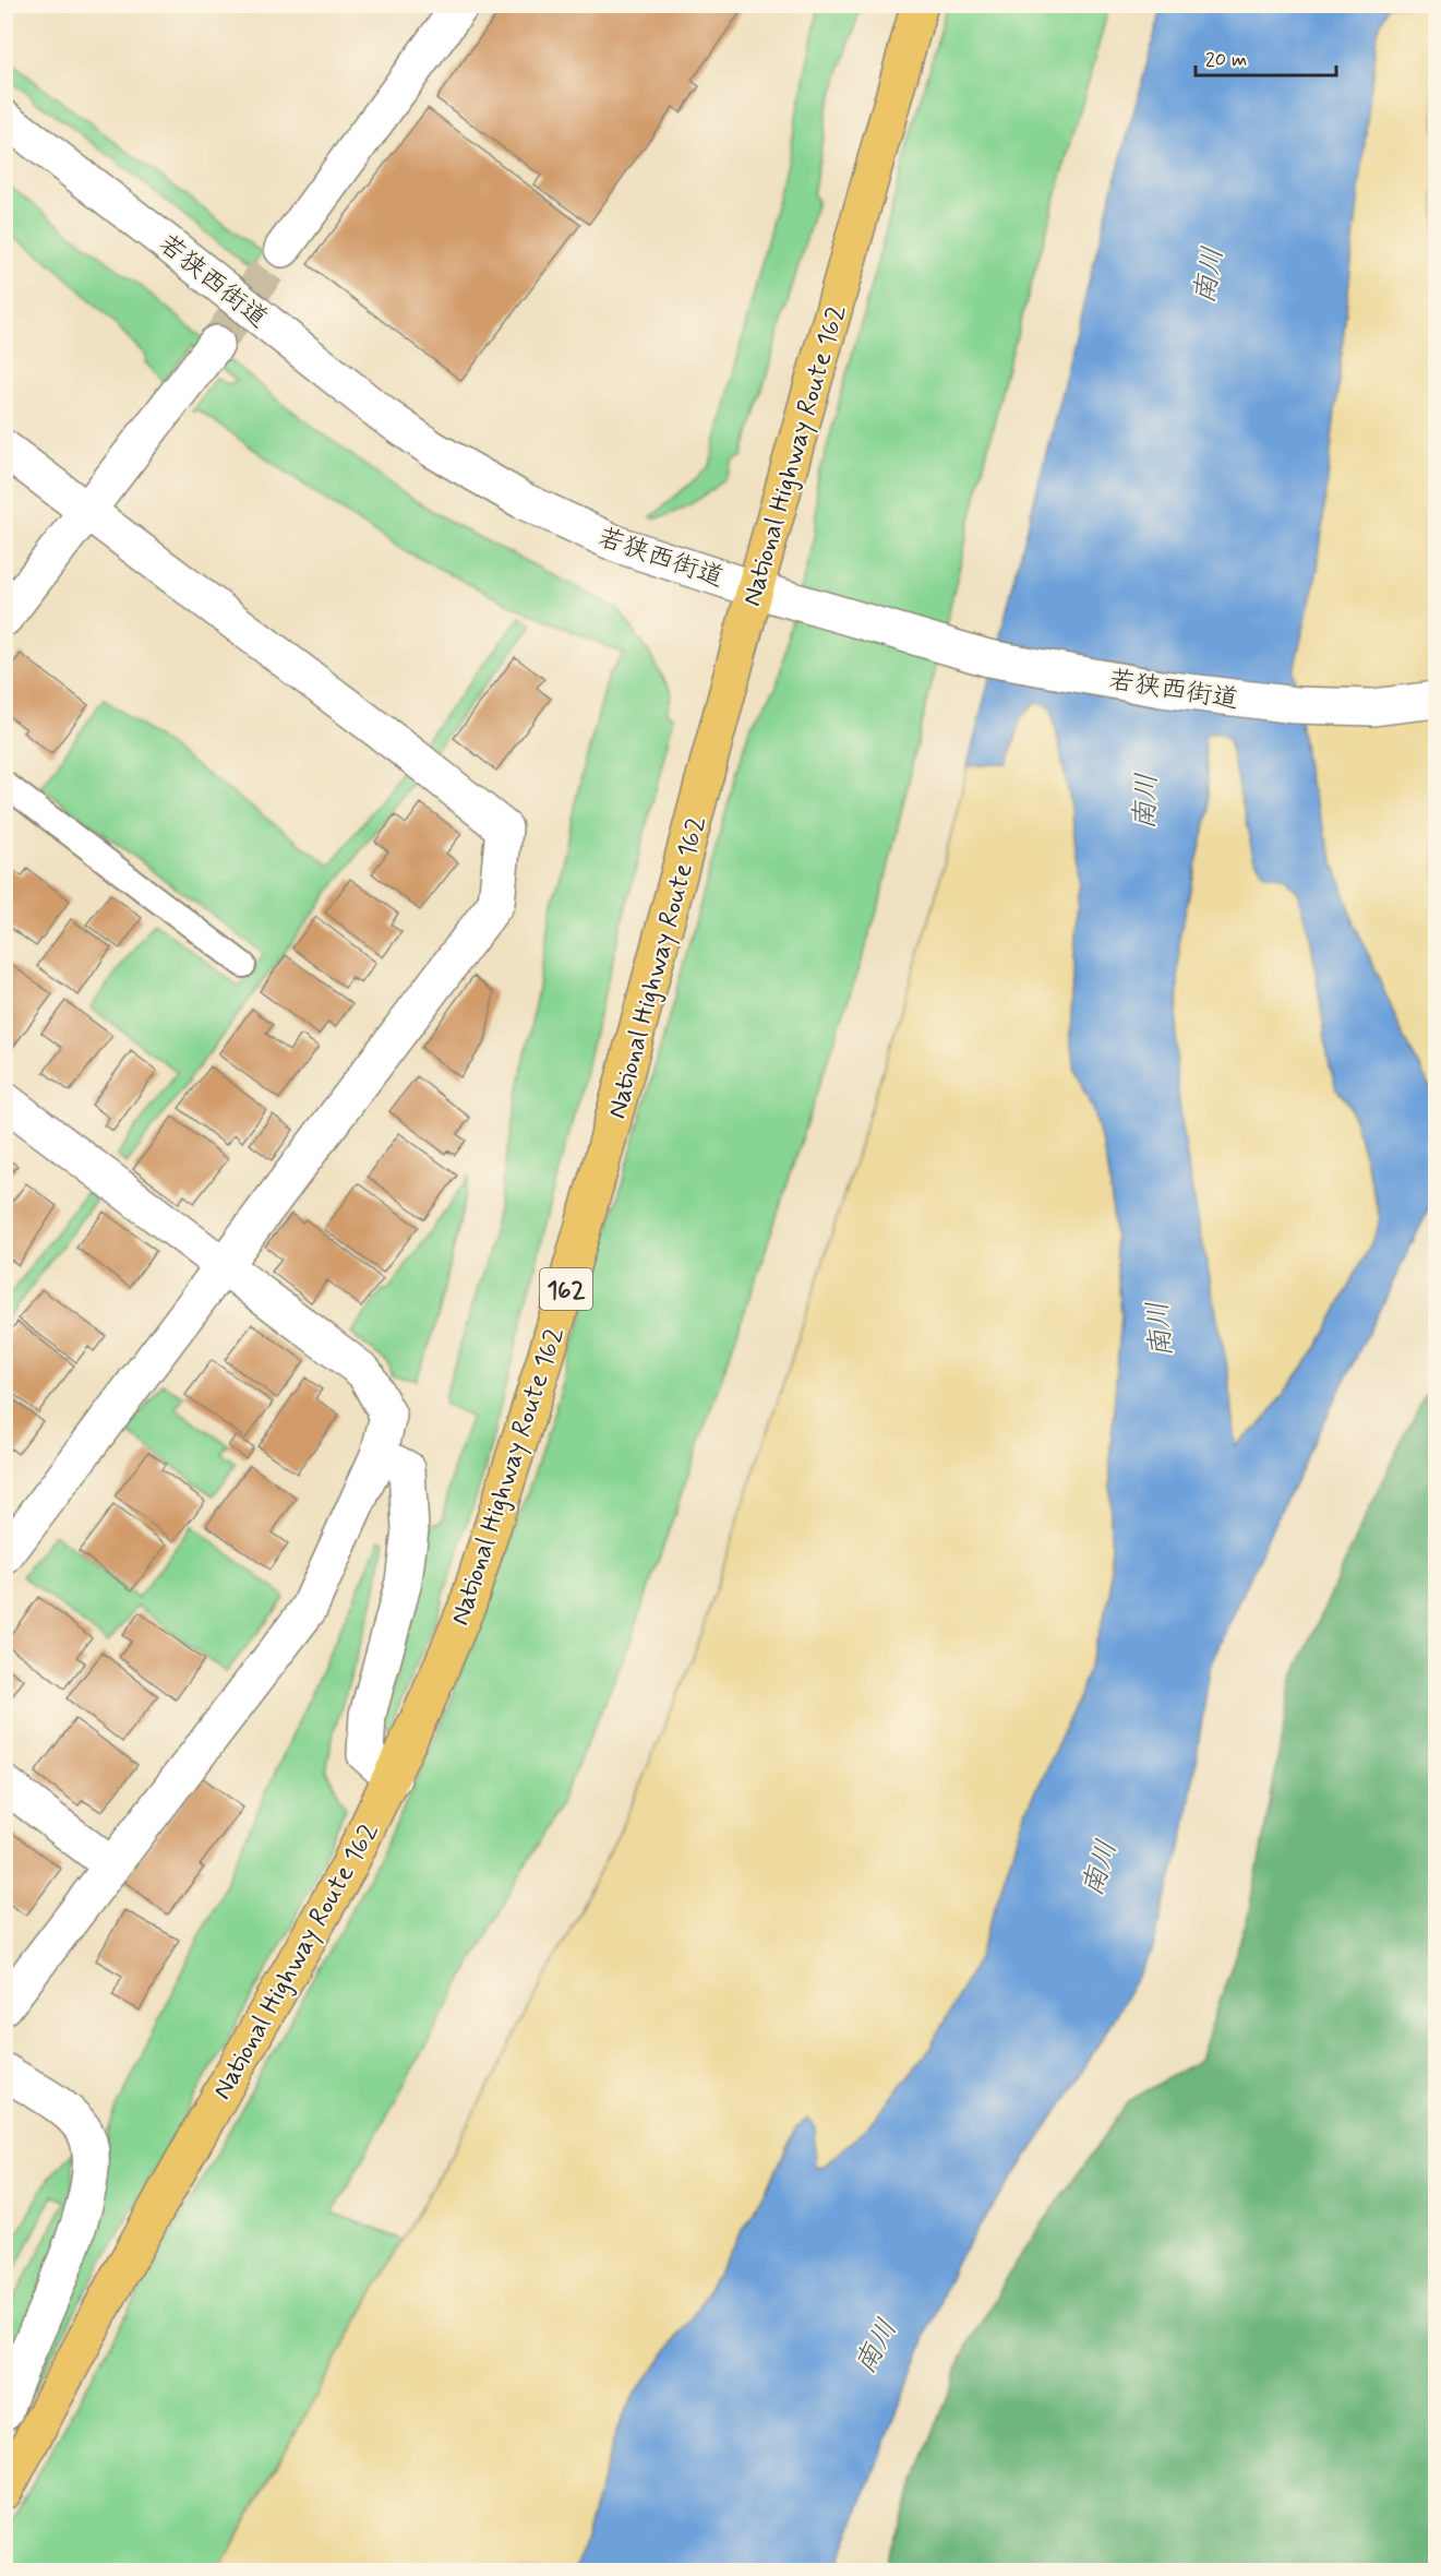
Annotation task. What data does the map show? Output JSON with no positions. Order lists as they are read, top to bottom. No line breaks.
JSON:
{"streets":{"highway":["National Highway Route 162","162"],"street":["若狭西街道"]},"crossings":[["若狭西街道","National Highway Route 162"]],"water":["南川"],"scale_bar":"20 m"}
